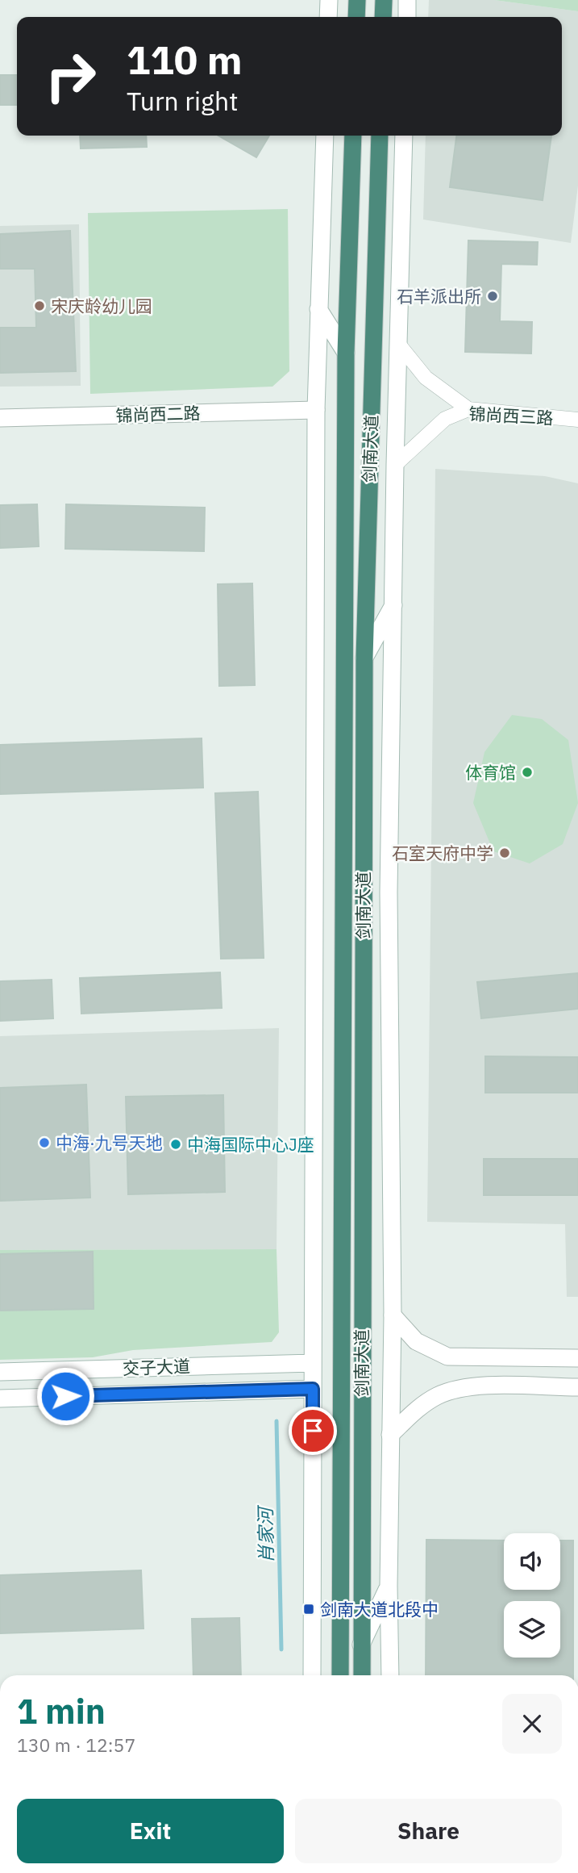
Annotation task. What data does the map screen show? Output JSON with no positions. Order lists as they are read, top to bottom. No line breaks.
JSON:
{"streets":{"highway":["剑南大道"],"main road":["锦尚西二路","交子大道"],"street":["锦尚西三路"]},"water":["肖家河"],"places":{"other":["石羊派出所","宋庆龄幼儿园","体育馆","石室天府中学","中海·九号天地","中海国际中心J座"],"transit":["剑南大道北段中"]},"page":{"turn":["110 m","Turn right"],"heading":["1 min","130 m · 12:57"],"buttons":["Exit","Share"]}}
